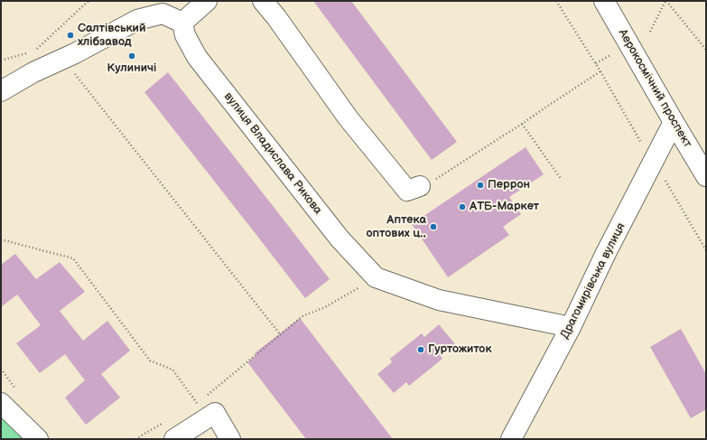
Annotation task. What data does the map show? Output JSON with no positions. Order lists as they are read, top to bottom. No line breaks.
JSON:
{"streets":{"main road":["Аерокосмічний проспект","вулиця Владислава Рикова","Драгомирівська вулиця"]},"crossings":[["Аерокосмічний проспект","Драгомирівська вулиця"],["вулиця Владислава Рикова","Драгомирівська вулиця"]],"places":["Салтівський хлібзавод","Кулиничі","Перрон","АТБ-Маркет","Аптека оптових ц‥","Гуртожиток"]}
